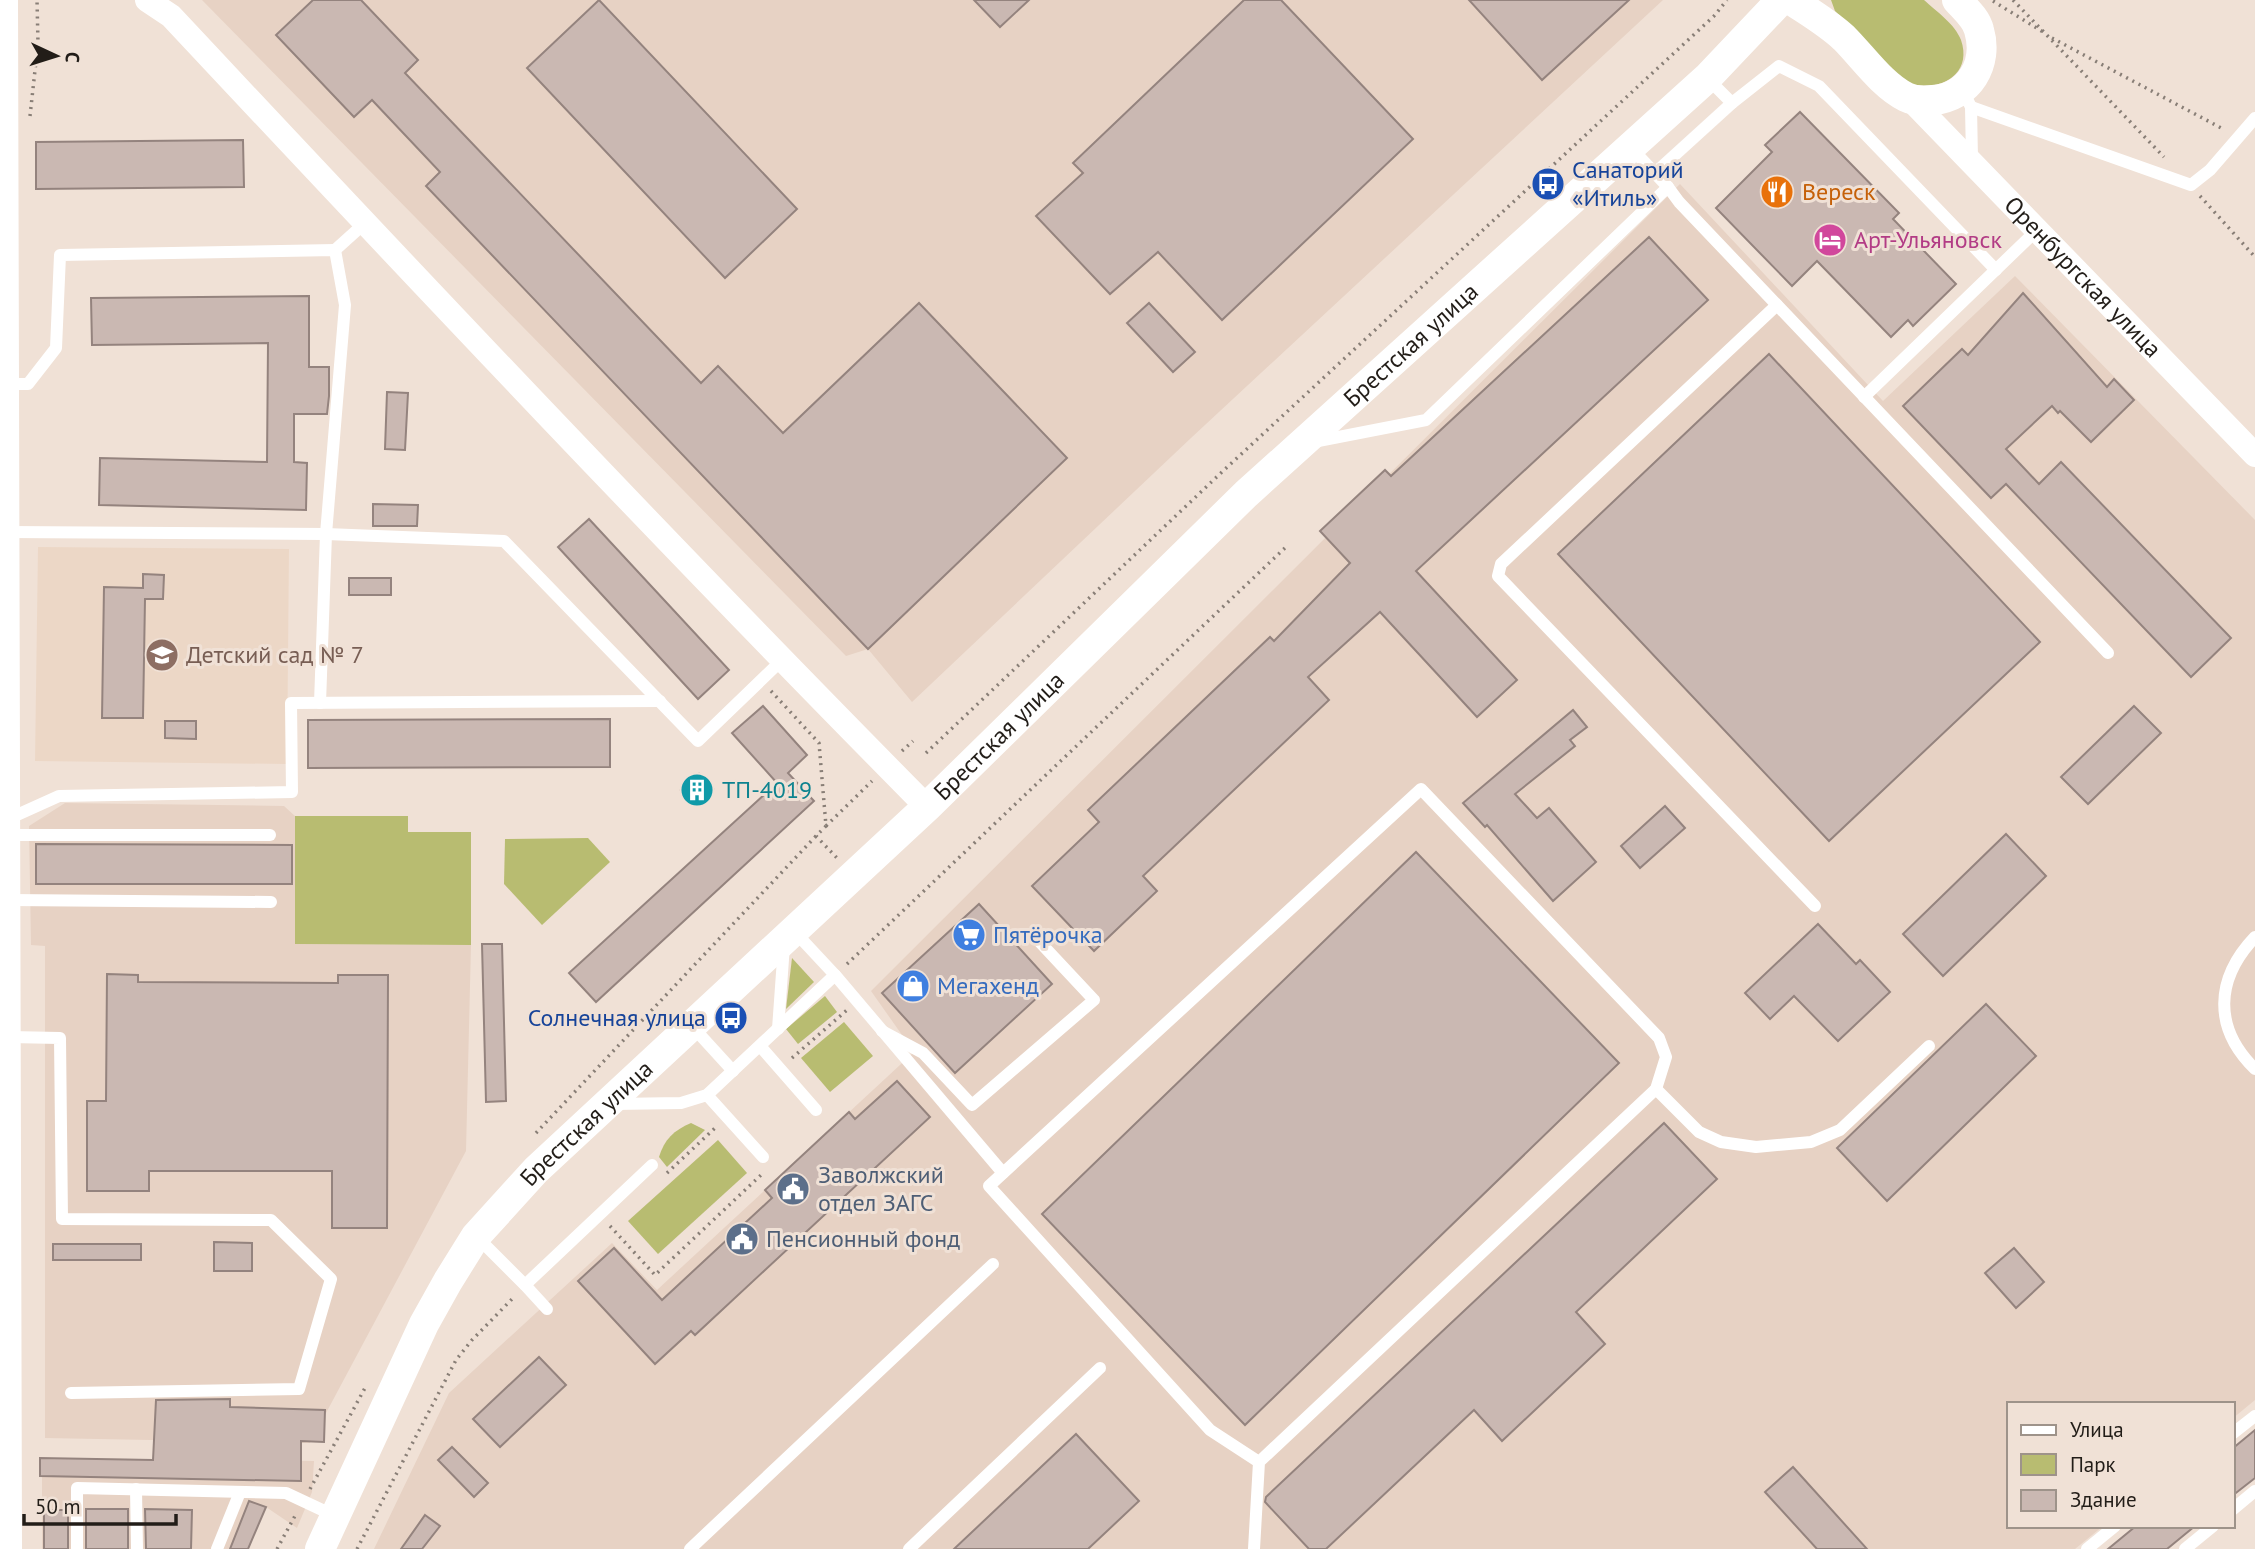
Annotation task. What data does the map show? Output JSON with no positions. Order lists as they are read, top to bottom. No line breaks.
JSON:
{"streets":{"street":["Оренбургская улица","Брестская улица"]},"places":{"bus stop":["Санаторий «Итиль»","Солнечная улица"],"restaurant":["Вереск"],"hotel":["Арт-Ульяновск"],"school or university":["Детский сад № 7"],"building":["ТП-4019"],"supermarket":["Пятёрочка"],"shop":["Мегахенд"],"public building":["Заволжский отдел ЗАГС","Пенсионный фонд"]},"legend":["Улица","Парк","Здание"],"scale_bar":"50 m","north":"right"}
